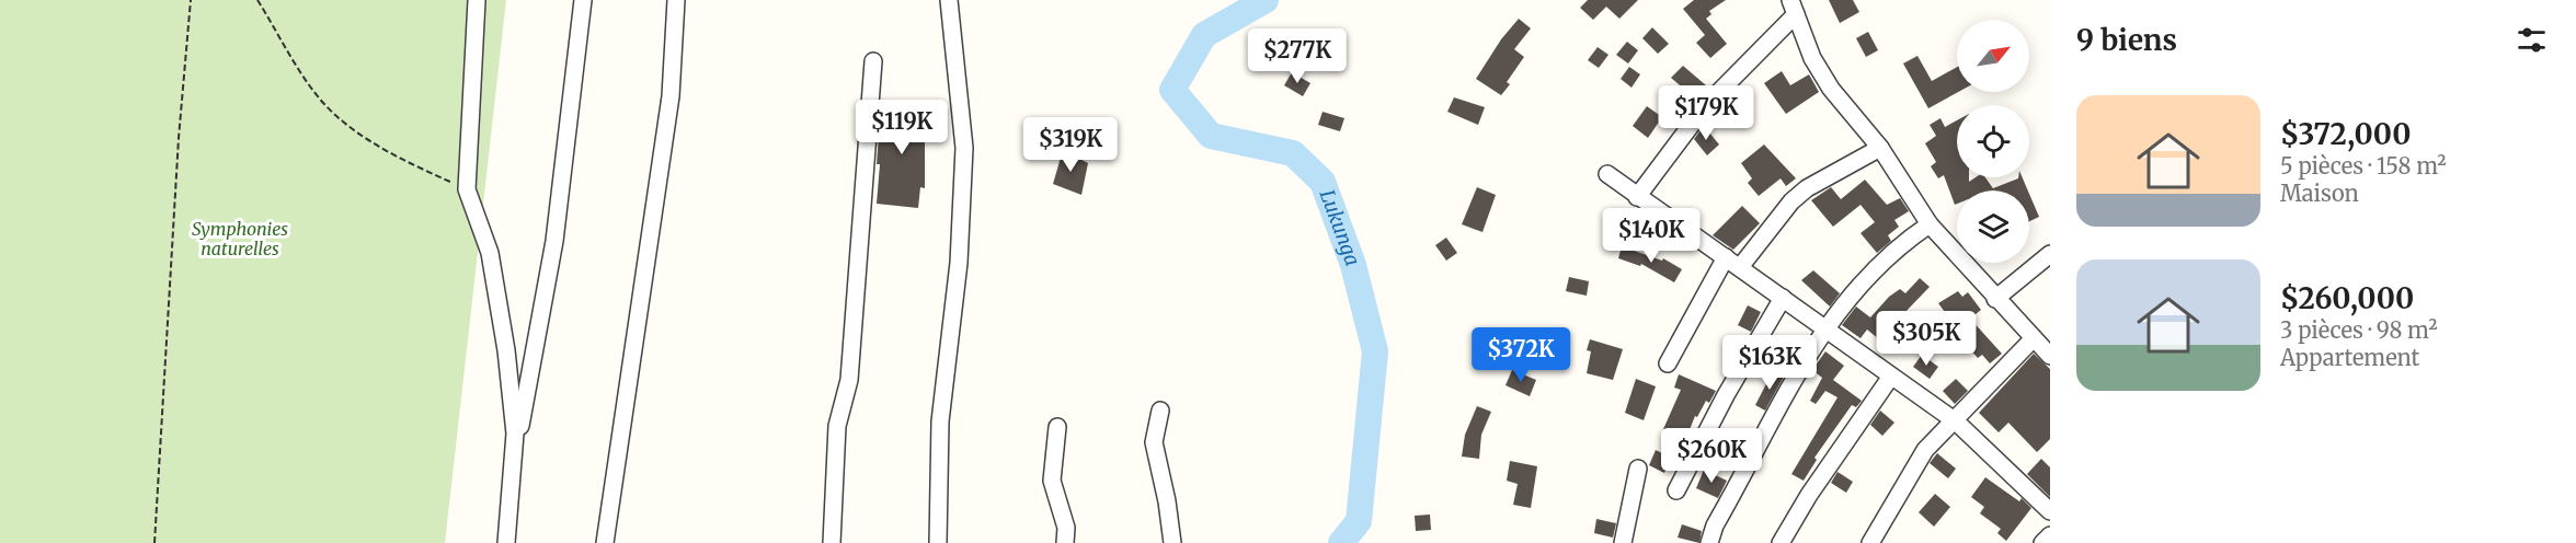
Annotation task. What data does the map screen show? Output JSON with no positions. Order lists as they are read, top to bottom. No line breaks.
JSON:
{"water":["Lukunga"],"parks":["Symphonies naturelles"],"north":"top right","page":{"heading":"9 biens","price":["$277K","$179K","$119K","$319K","$140K","$305K","$372K","$163K","$260K"],"list":[{"name":"$372,000","note":"5 pièces · 158 m² · Maison"},{"name":"$260,000","note":"3 pièces · 98 m² · Appartement"}]}}
